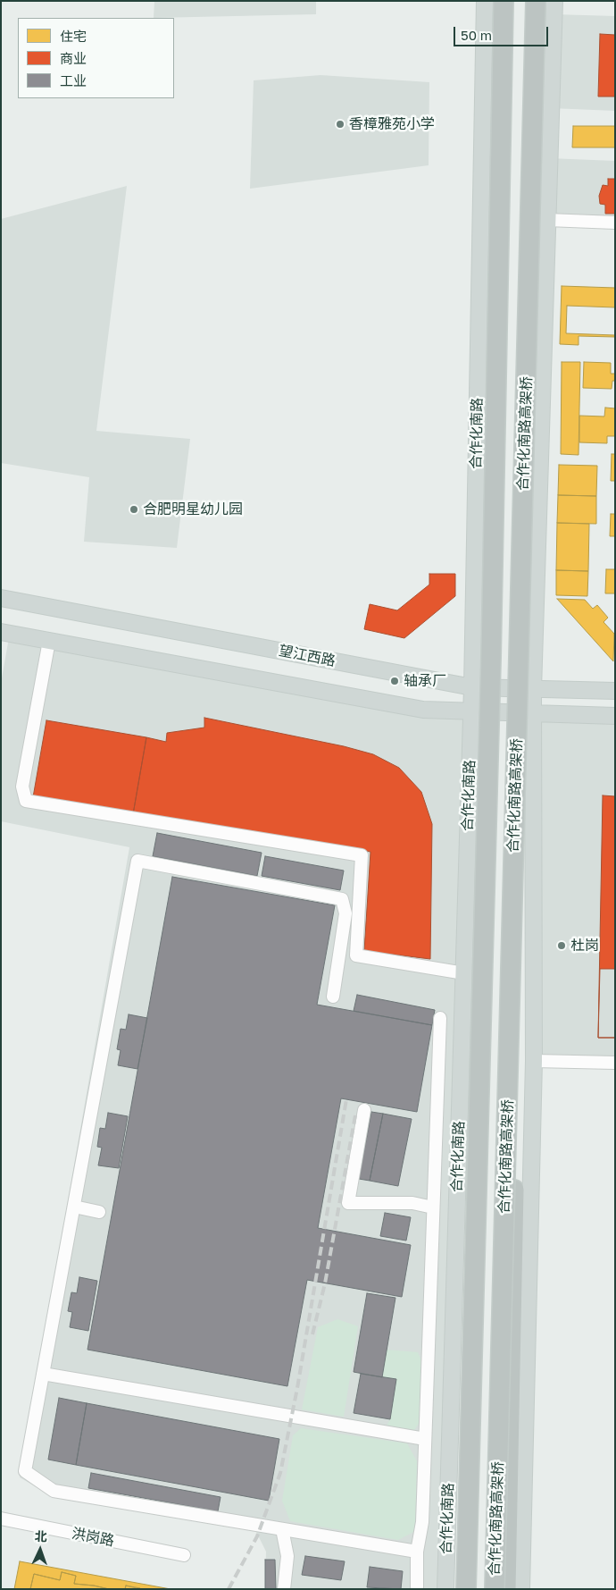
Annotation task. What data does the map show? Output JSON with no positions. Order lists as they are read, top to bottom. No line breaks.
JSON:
{"streets":{"highway":["合作化南路高架桥"],"main road":["合作化南路","望江西路"],"street":["洪岗路"]},"crossings":[["合作化南路","望江西路"]],"places":["香樟雅苑小学","合肥明星幼儿园","轴承厂","杜岗"],"legend":["住宅","商业","工业"],"scale_bar":"50 m","north":"top"}
